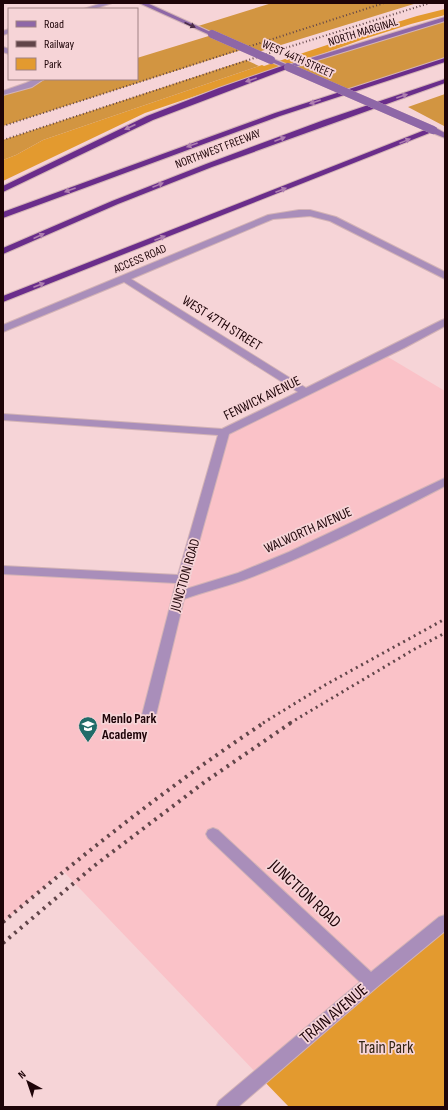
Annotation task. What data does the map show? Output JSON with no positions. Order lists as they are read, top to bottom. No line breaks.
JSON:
{"streets":{"highway":["NORTHWEST FREEWAY"],"street":["NORTH MARGINAL","WEST 44TH STREET","ACCESS ROAD","WEST 47TH STREET","FENWICK AVENUE","WALWORTH AVENUE","JUNCTION ROAD","TRAIN AVENUE"]},"crossings":[["NORTH MARGINAL","WEST 44TH STREET"],["ACCESS ROAD","WEST 47TH STREET"],["WEST 47TH STREET","FENWICK AVENUE"],["FENWICK AVENUE","JUNCTION ROAD"],["WALWORTH AVENUE","JUNCTION ROAD"],["JUNCTION ROAD","TRAIN AVENUE"]],"one_way":["WEST 44TH STREET"],"parks":["Train Park"],"places":{"school or university":["Menlo Park Academy"]},"legend":["Road","Railway","Park"],"north":"top left"}
